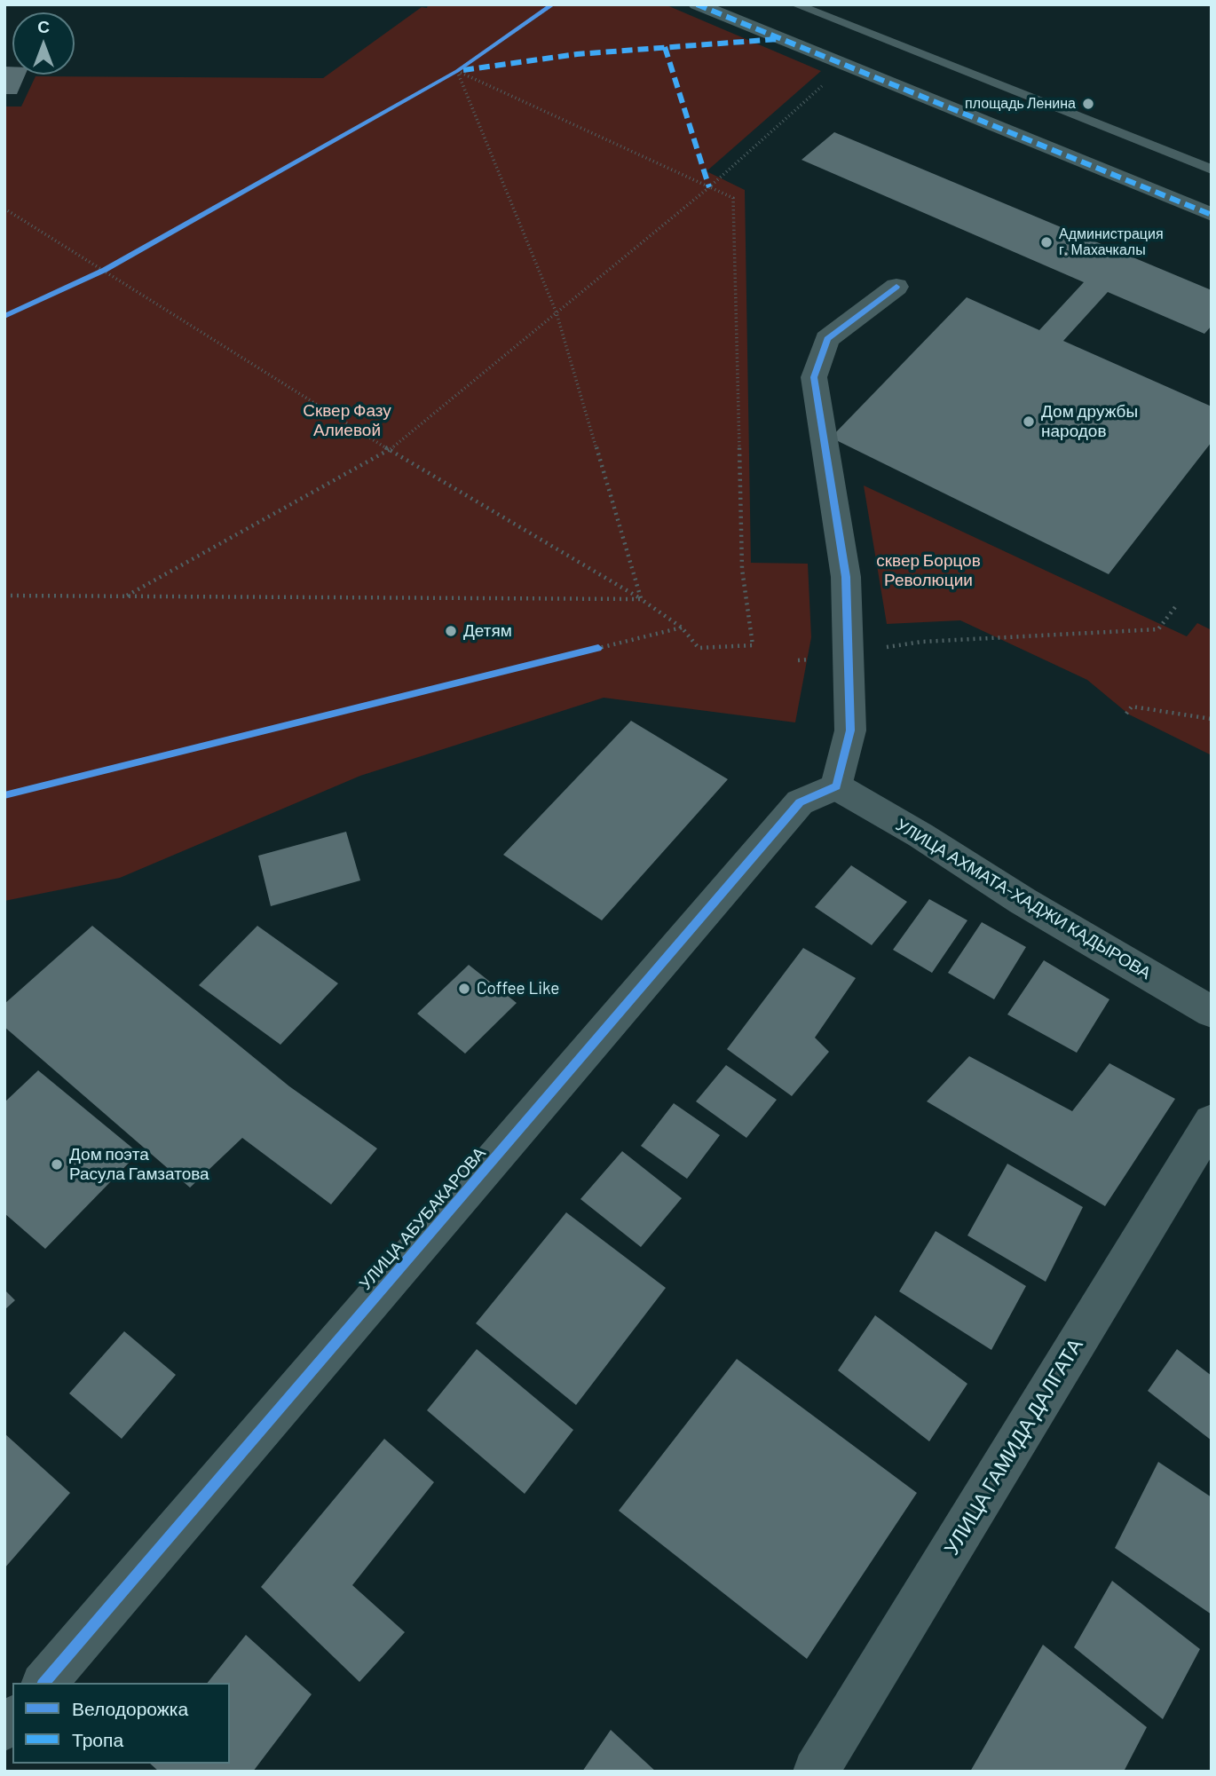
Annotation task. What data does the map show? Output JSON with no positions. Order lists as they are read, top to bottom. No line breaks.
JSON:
{"streets":{"street":["УЛИЦА АХМАТА-ХАДЖИ КАДЫРОВА","УЛИЦА АБУБАКАРОВА","УЛИЦА ГАМИДА ДАЛГАТА"]},"crossings":[["УЛИЦА АХМАТА-ХАДЖИ КАДЫРОВА","УЛИЦА АБУБАКАРОВА"]],"parks":["Сквер Фазу Алиевой","сквер Борцов Революции"],"places":["площадь Ленина","Администрация г. Махачкалы","Дом дружбы народов","Детям","Coffee Like","Дом поэта Расула Гамзатова"],"legend":["Велодорожка","Тропа"],"north":"top"}
